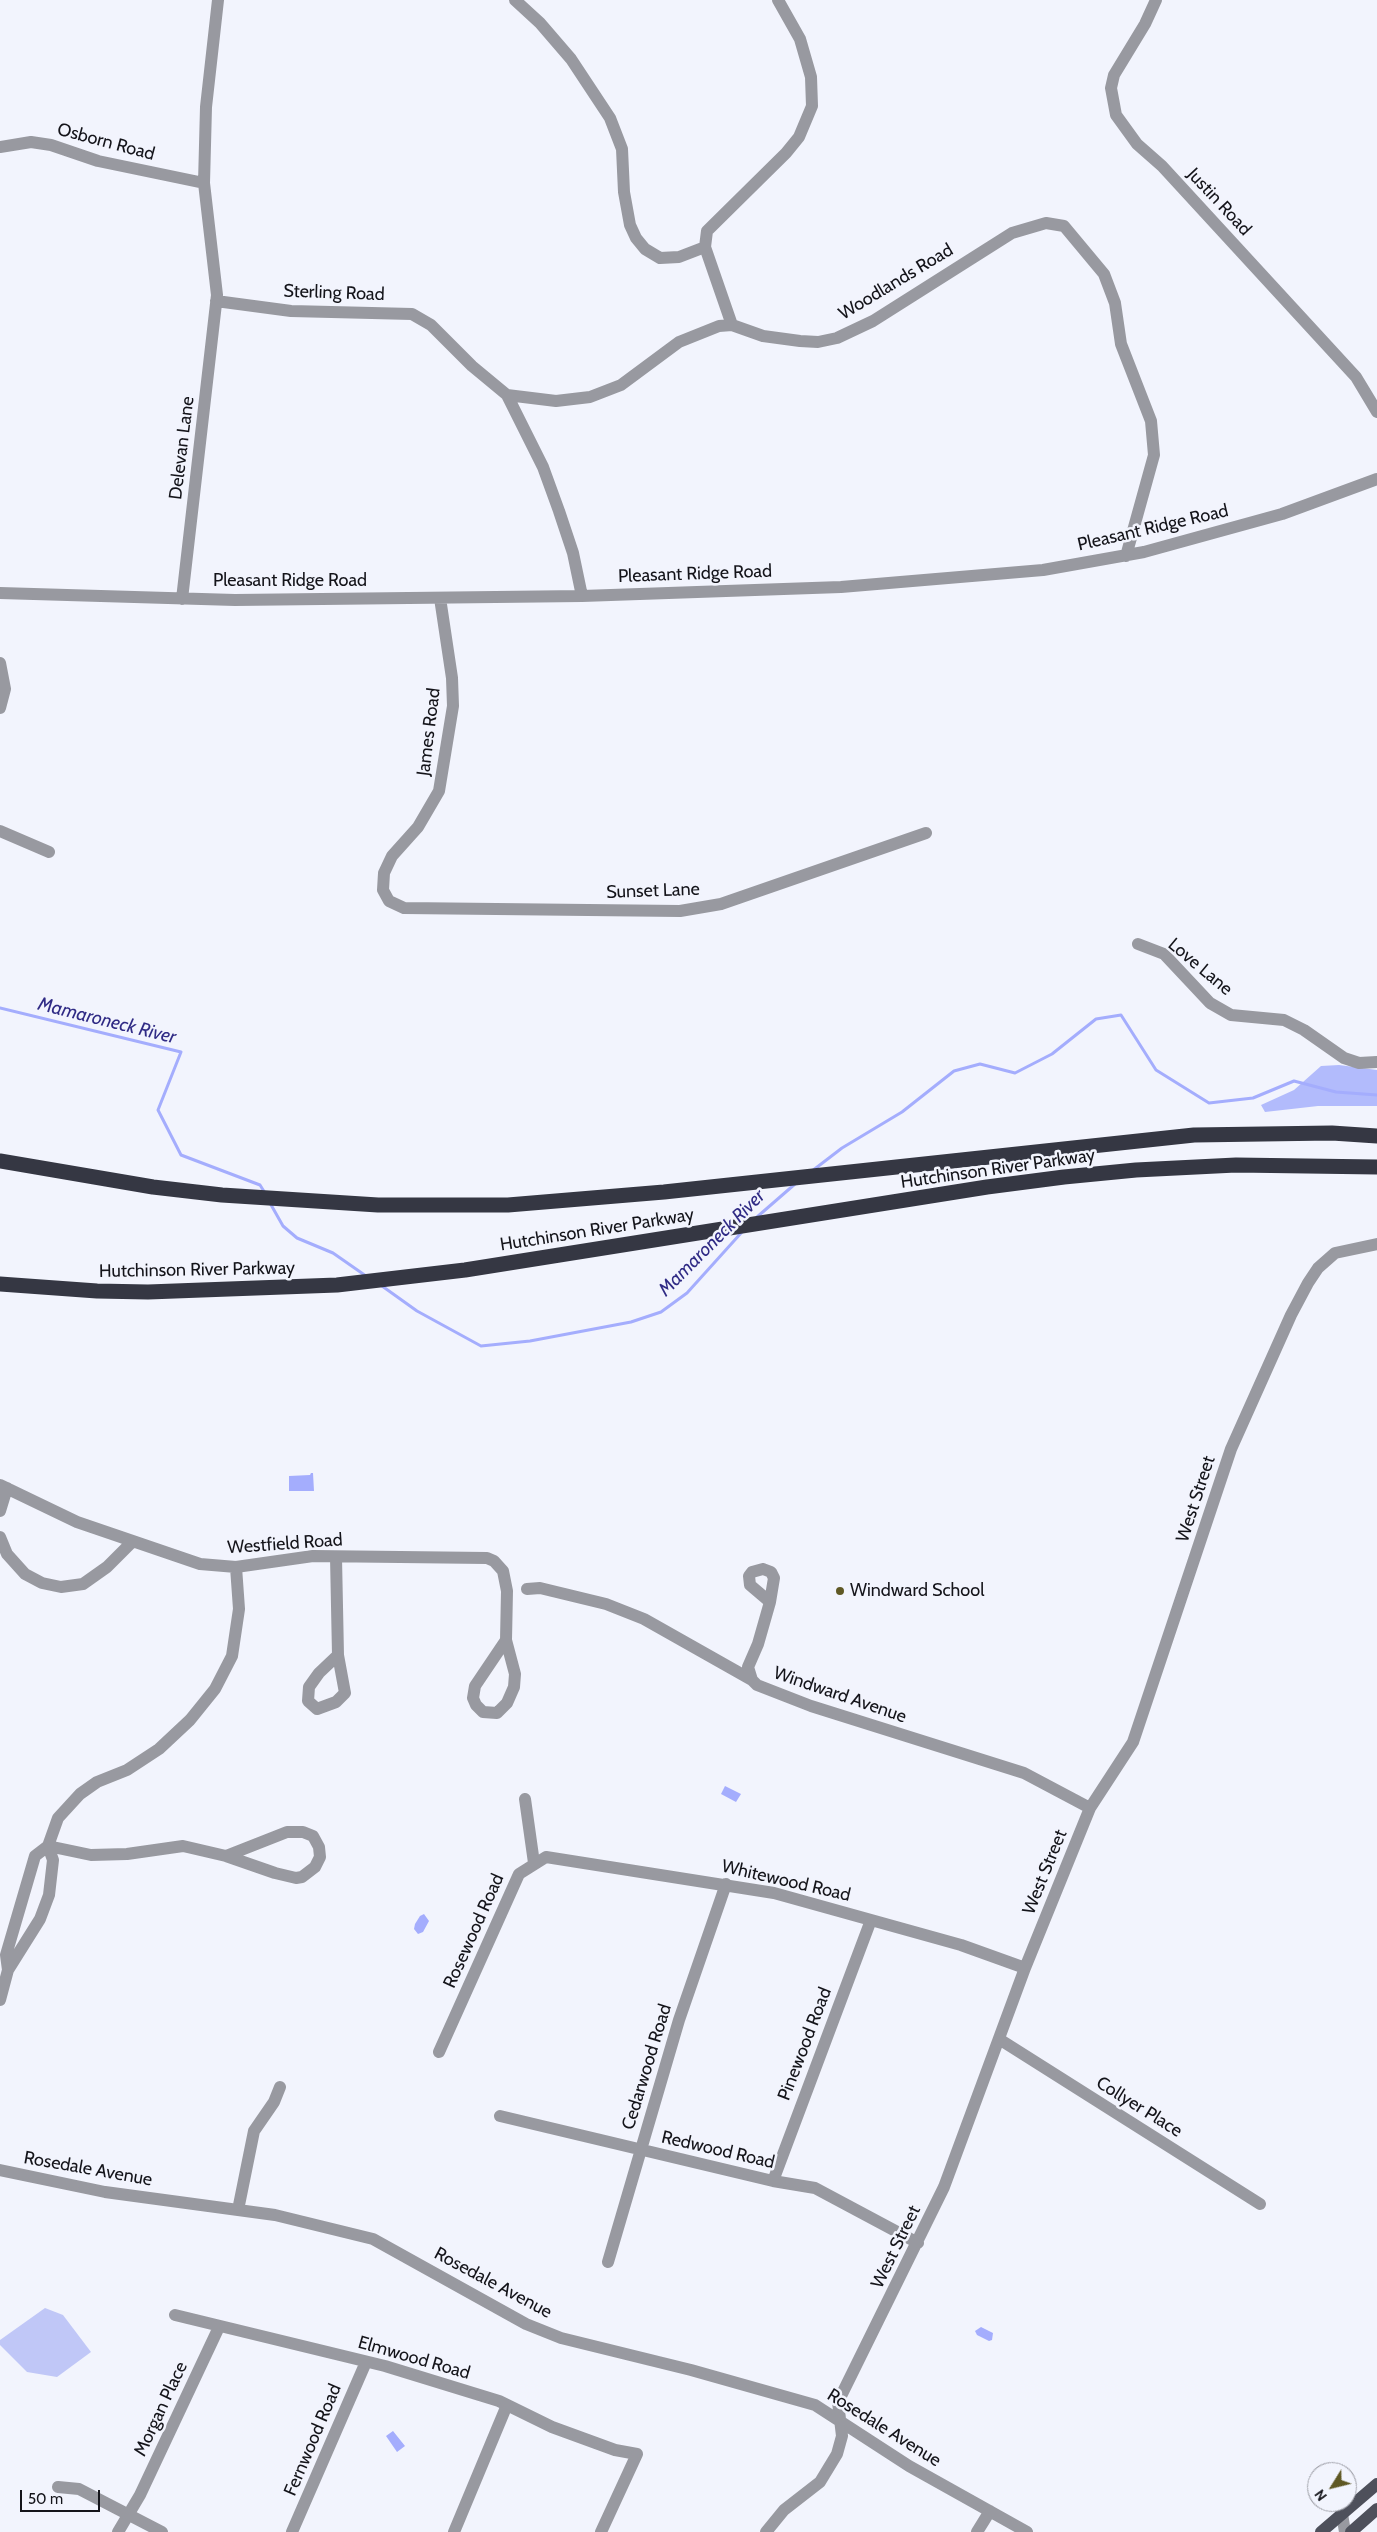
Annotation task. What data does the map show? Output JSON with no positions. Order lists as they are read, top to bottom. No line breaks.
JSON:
{"streets":{"highway":["Hutchinson River Parkway"],"street":["Osborn Road","Justin Road","Woodlands Road","Sterling Road","Delevan Lane","Pleasant Ridge Road","James Road","Sunset Lane","Love Lane","West Street","Westfield Road","Windward Avenue","Whitewood Road","Rosewood Road","Pinewood Road","Cedarwood Road","Collyer Place","Redwood Road","Rosedale Avenue","Elmwood Road","Morgan Place","Fernwood Road"]},"crossings":[["Woodlands Road","Pleasant Ridge Road"],["Sterling Road","Delevan Lane"],["Sterling Road","Pleasant Ridge Road"],["Delevan Lane","Pleasant Ridge Road"],["Pleasant Ridge Road","James Road"],["James Road","Sunset Lane"],["West Street","Windward Avenue"],["West Street","Whitewood Road"],["West Street","Collyer Place"],["West Street","Redwood Road"],["West Street","Rosedale Avenue"],["Whitewood Road","Rosewood Road"],["Whitewood Road","Pinewood Road"],["Whitewood Road","Cedarwood Road"],["Pinewood Road","Redwood Road"],["Cedarwood Road","Redwood Road"],["Elmwood Road","Morgan Place"],["Elmwood Road","Fernwood Road"]],"water":["Mamaroneck River"],"places":["Windward School"],"scale_bar":"50 m","north":"bottom left"}
